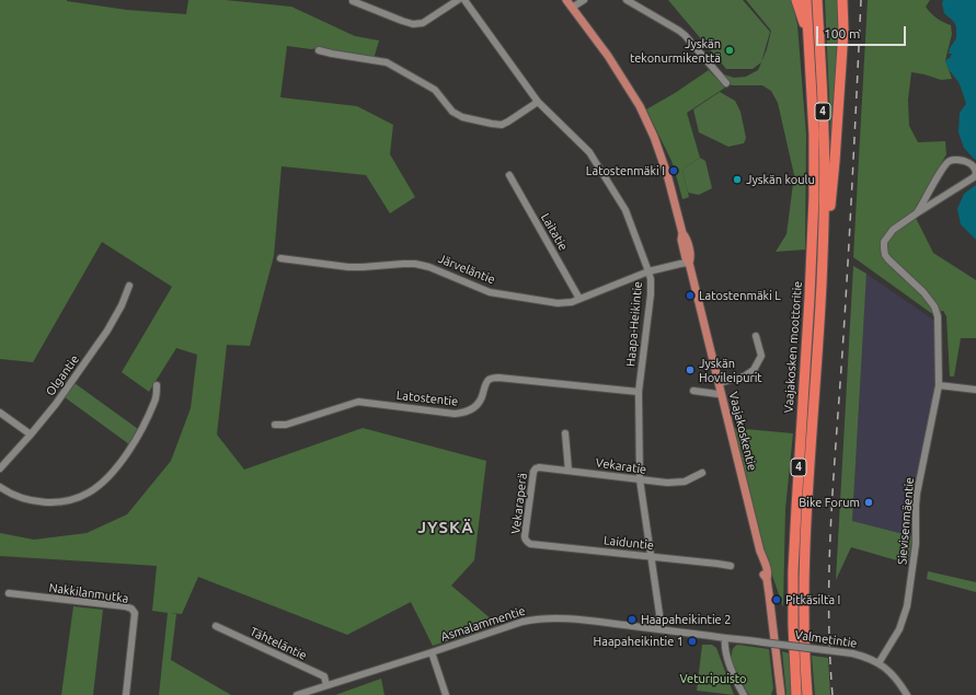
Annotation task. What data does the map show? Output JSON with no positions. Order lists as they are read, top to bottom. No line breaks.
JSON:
{"streets":{"highway":["4","Vaajakosken moottoritie"],"main road":["Vaajakoskentie"],"street":["Laitatie","Järveläntie","Haapa-Heikintie","Olgantie","Latostentie","Vekaratie","Vekaraperä","Sievisenmäentie","Laiduntie","Nakkilanmutka","Asmalammentie","Valmetintie","Tähteläntie"]},"crossings":[["Laitatie","Järveläntie"],["Järveläntie","Haapa-Heikintie"],["Järveläntie","Vaajakoskentie"],["Haapa-Heikintie","Latostentie"],["Haapa-Heikintie","Vekaratie"],["Haapa-Heikintie","Laiduntie"],["Haapa-Heikintie","Asmalammentie"],["Vekaratie","Vekaraperä"],["Vekaraperä","Laiduntie"],["Sievisenmäentie","Valmetintie"],["Asmalammentie","Valmetintie"],["Asmalammentie","Tähteläntie"]],"districts":["JYSKÄ"],"parks":["Veturipuisto"],"places":["Jyskän tekonurmikenttä","Latostenmäki I","Jyskän koulu","Latostenmäki L","Jyskän Hovileipurit","Bike Forum","Pitkäsilta I","Haapaheikintie 2","Haapaheikintie 1"],"scale_bar":"100 m"}
